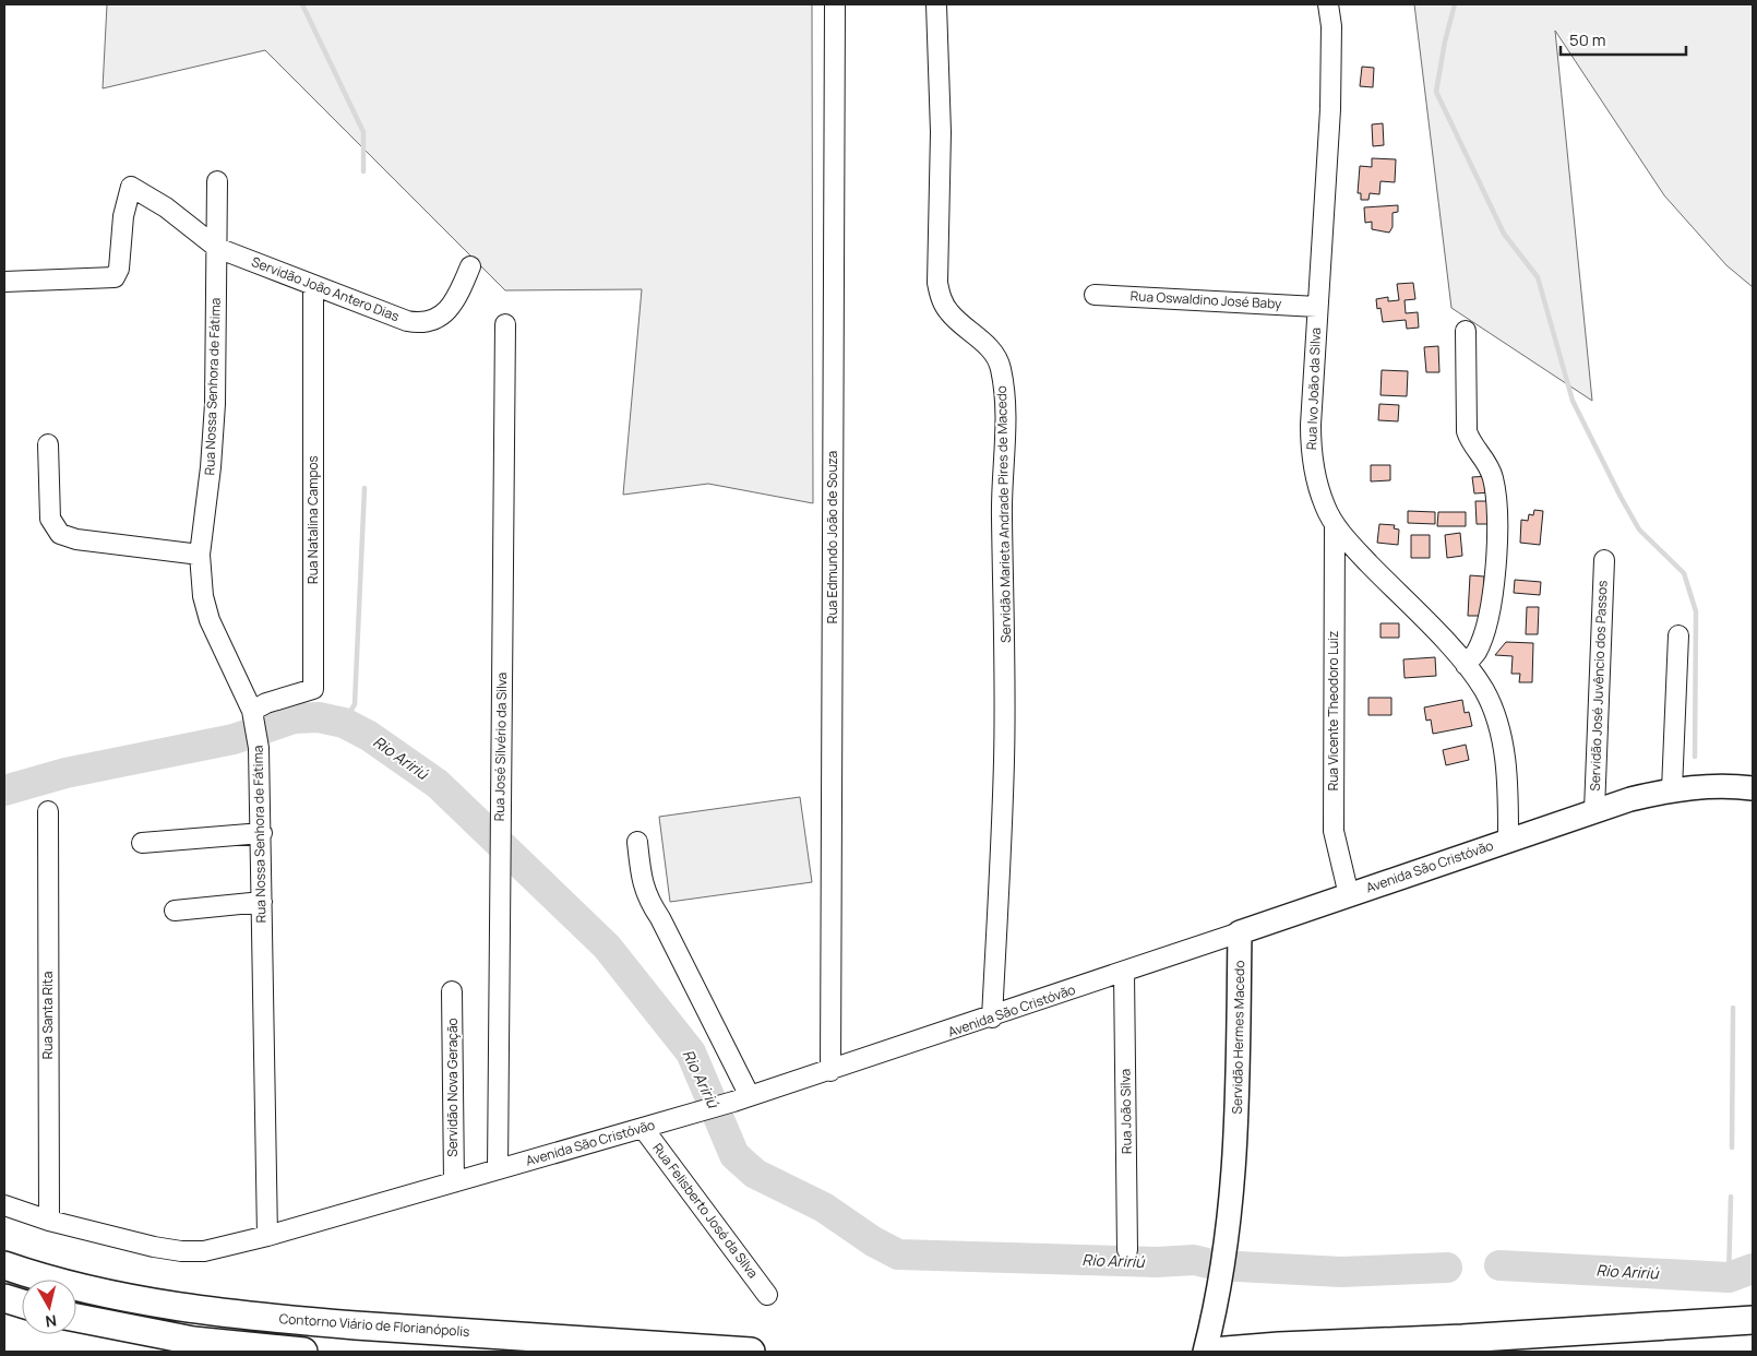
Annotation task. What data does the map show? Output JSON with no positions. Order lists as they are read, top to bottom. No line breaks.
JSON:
{"streets":{"highway":["Contorno Viário de Florianópolis"],"main road":["Avenida São Cristóvão","Servidão Hermes Macedo"],"street":["Servidão João Antero Dias","Rua Oswaldino José Baby","Rua Nossa Senhora de Fátima","Rua Ivo João da Silva","Servidão Marieta Andrade Pires de Macedo","Rua Natalina Campos","Rua Edmundo João de Souza","Servidão José Juvêncio dos Passos","Rua Vicente Theodoro Luiz","Rua José Silvério da Silva","Rua Santa Rita","Servidão Nova Geração","Rua João Silva","Rua Felisberto José da Silva"]},"crossings":[["Servidão João Antero Dias","Rua Nossa Senhora de Fátima"],["Servidão João Antero Dias","Rua Natalina Campos"],["Rua Oswaldino José Baby","Rua Ivo João da Silva"],["Rua Nossa Senhora de Fátima","Rua Natalina Campos"],["Rua Nossa Senhora de Fátima","Avenida São Cristóvão"],["Rua Ivo João da Silva","Rua Vicente Theodoro Luiz"],["Rua Ivo João da Silva","Avenida São Cristóvão"],["Servidão Marieta Andrade Pires de Macedo","Avenida São Cristóvão"],["Rua Edmundo João de Souza","Avenida São Cristóvão"],["Servidão José Juvêncio dos Passos","Avenida São Cristóvão"],["Rua Vicente Theodoro Luiz","Avenida São Cristóvão"],["Rua José Silvério da Silva","Avenida São Cristóvão"],["Avenida São Cristóvão","Rua Santa Rita"],["Avenida São Cristóvão","Servidão Hermes Macedo"],["Avenida São Cristóvão","Servidão Nova Geração"],["Avenida São Cristóvão","Rua João Silva"],["Avenida São Cristóvão","Rua Felisberto José da Silva"]],"water":["Rio Aririú"],"scale_bar":"50 m","north":"bottom"}
